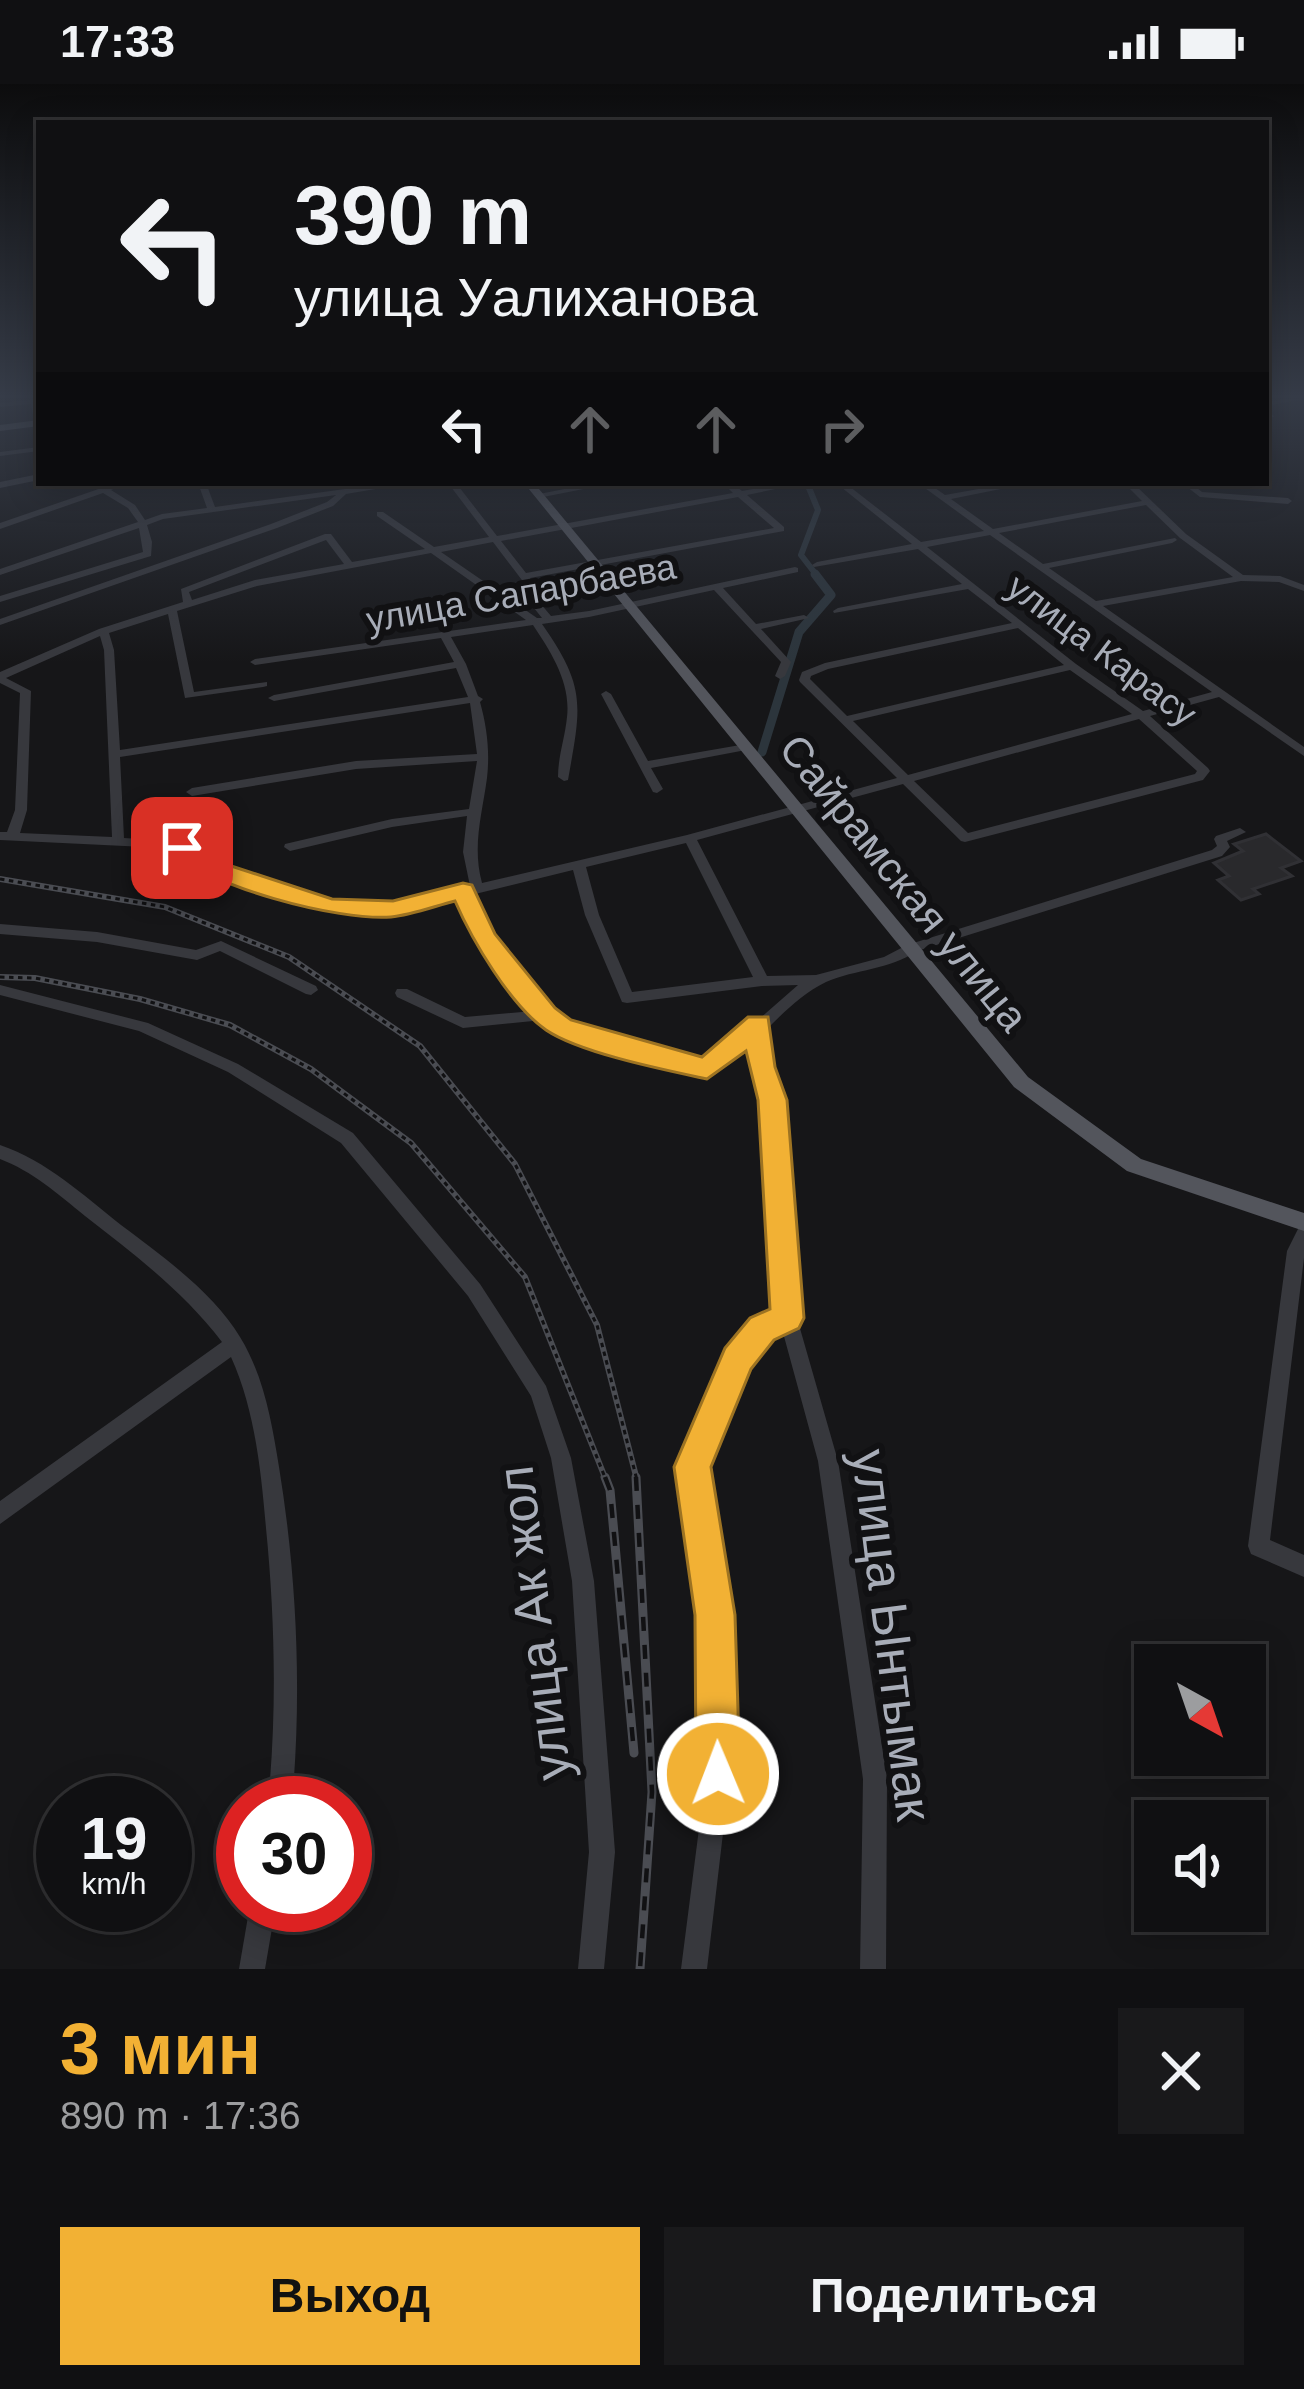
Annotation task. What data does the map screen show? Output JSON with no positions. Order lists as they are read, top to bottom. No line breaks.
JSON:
{"streets":{"main road":["Сайрамская улица"],"street":["улица Сапарбаева","улица Карасу","улица Ак жол","улица Ынтымак"]},"crossings":[["улица Сапарбаева","Сайрамская улица"]],"north":"bottom right","page":{"status":"17:33","turn":["390 m","улица Уалиханова"],"speed":"19 km/h","limit":"30","heading":["3 мин","890 m · 17:36"],"buttons":["Выход","Поделиться"]}}
